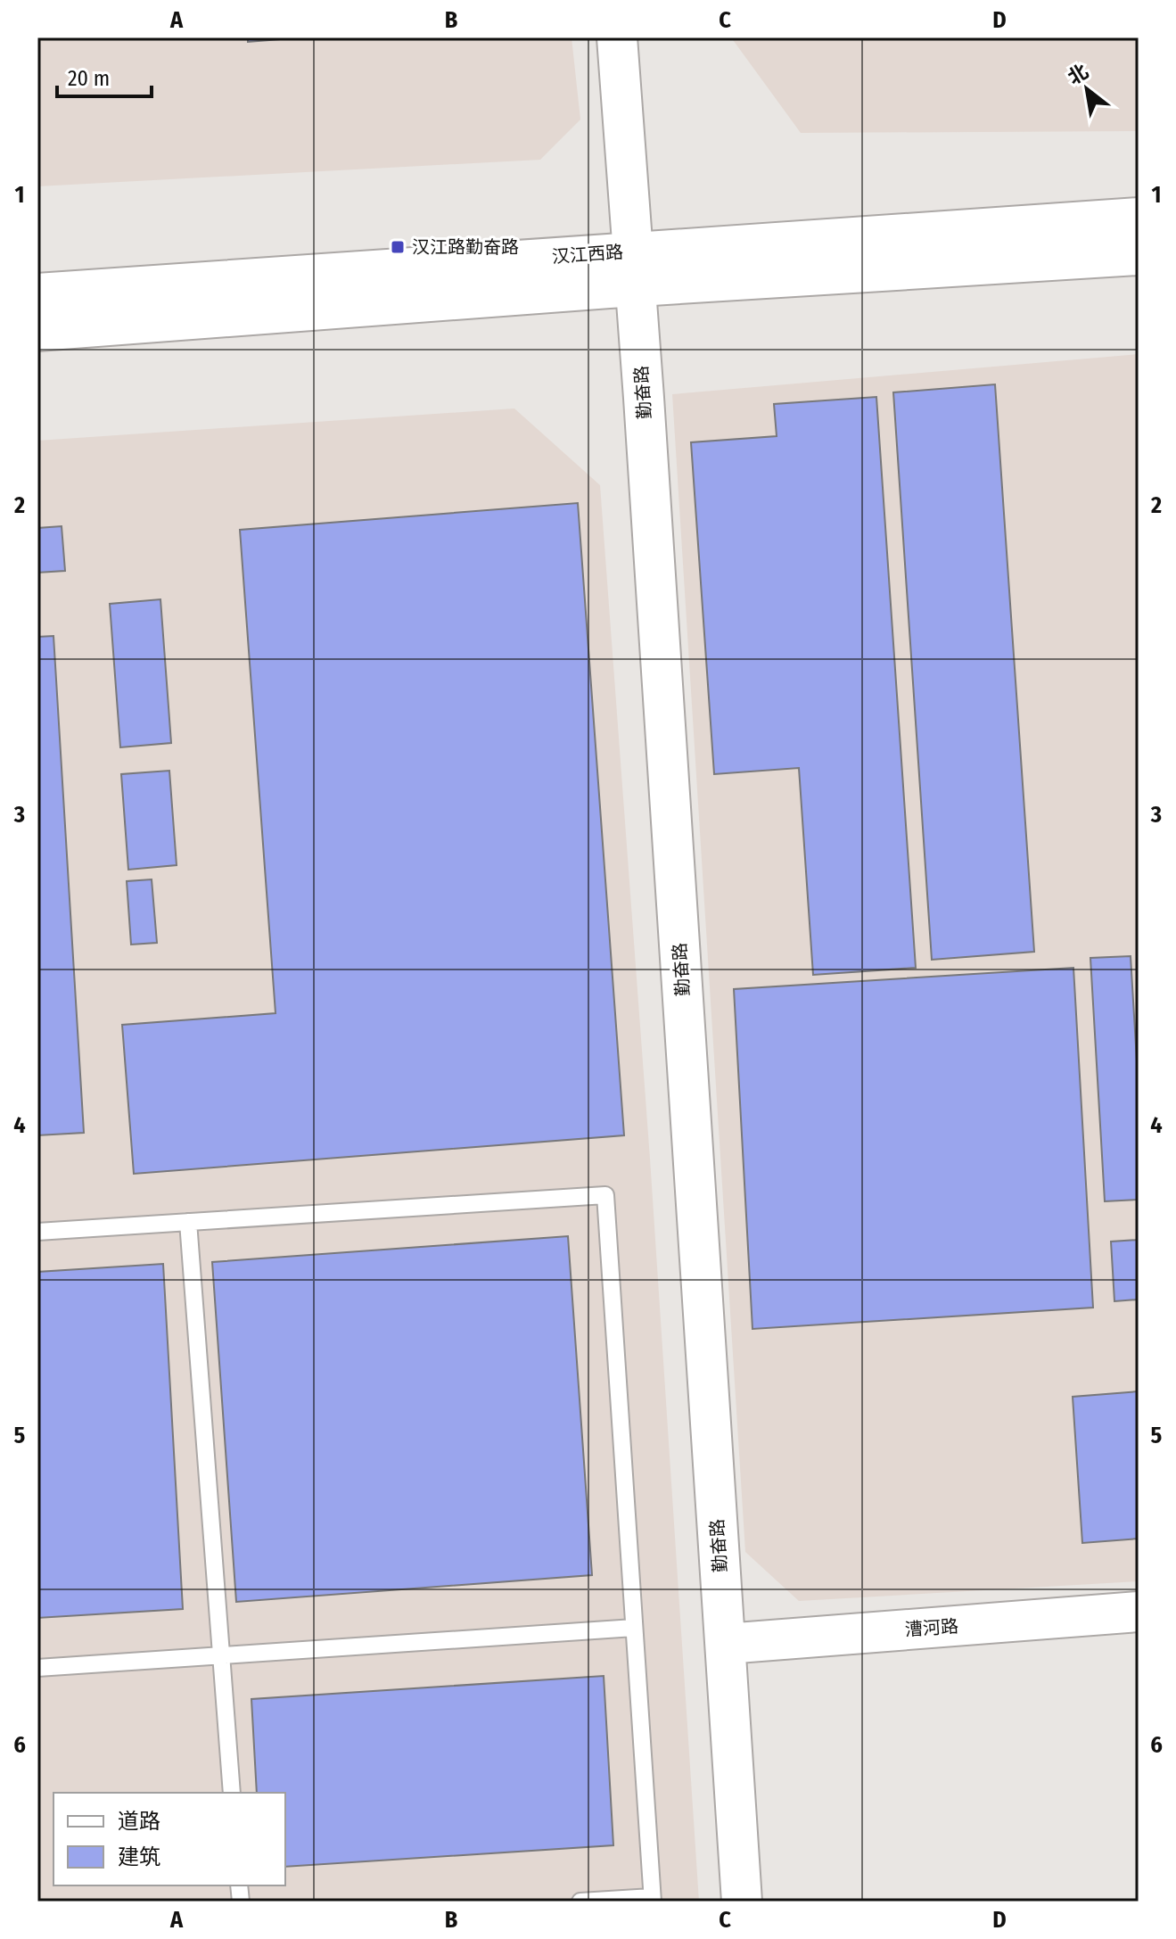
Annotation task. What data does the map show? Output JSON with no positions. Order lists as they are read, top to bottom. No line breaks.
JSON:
{"streets":{"street":["汉江西路","勤奋路","漕河路"]},"crossings":[["汉江西路","勤奋路"],["勤奋路","漕河路"]],"places":{"transit":["汉江路勤奋路"]},"legend":["道路","建筑"],"scale_bar":"20 m","north":"top left","grid":{"columns":["A","B","C","D"],"rows":["1","2","3","4","5","6"]}}
